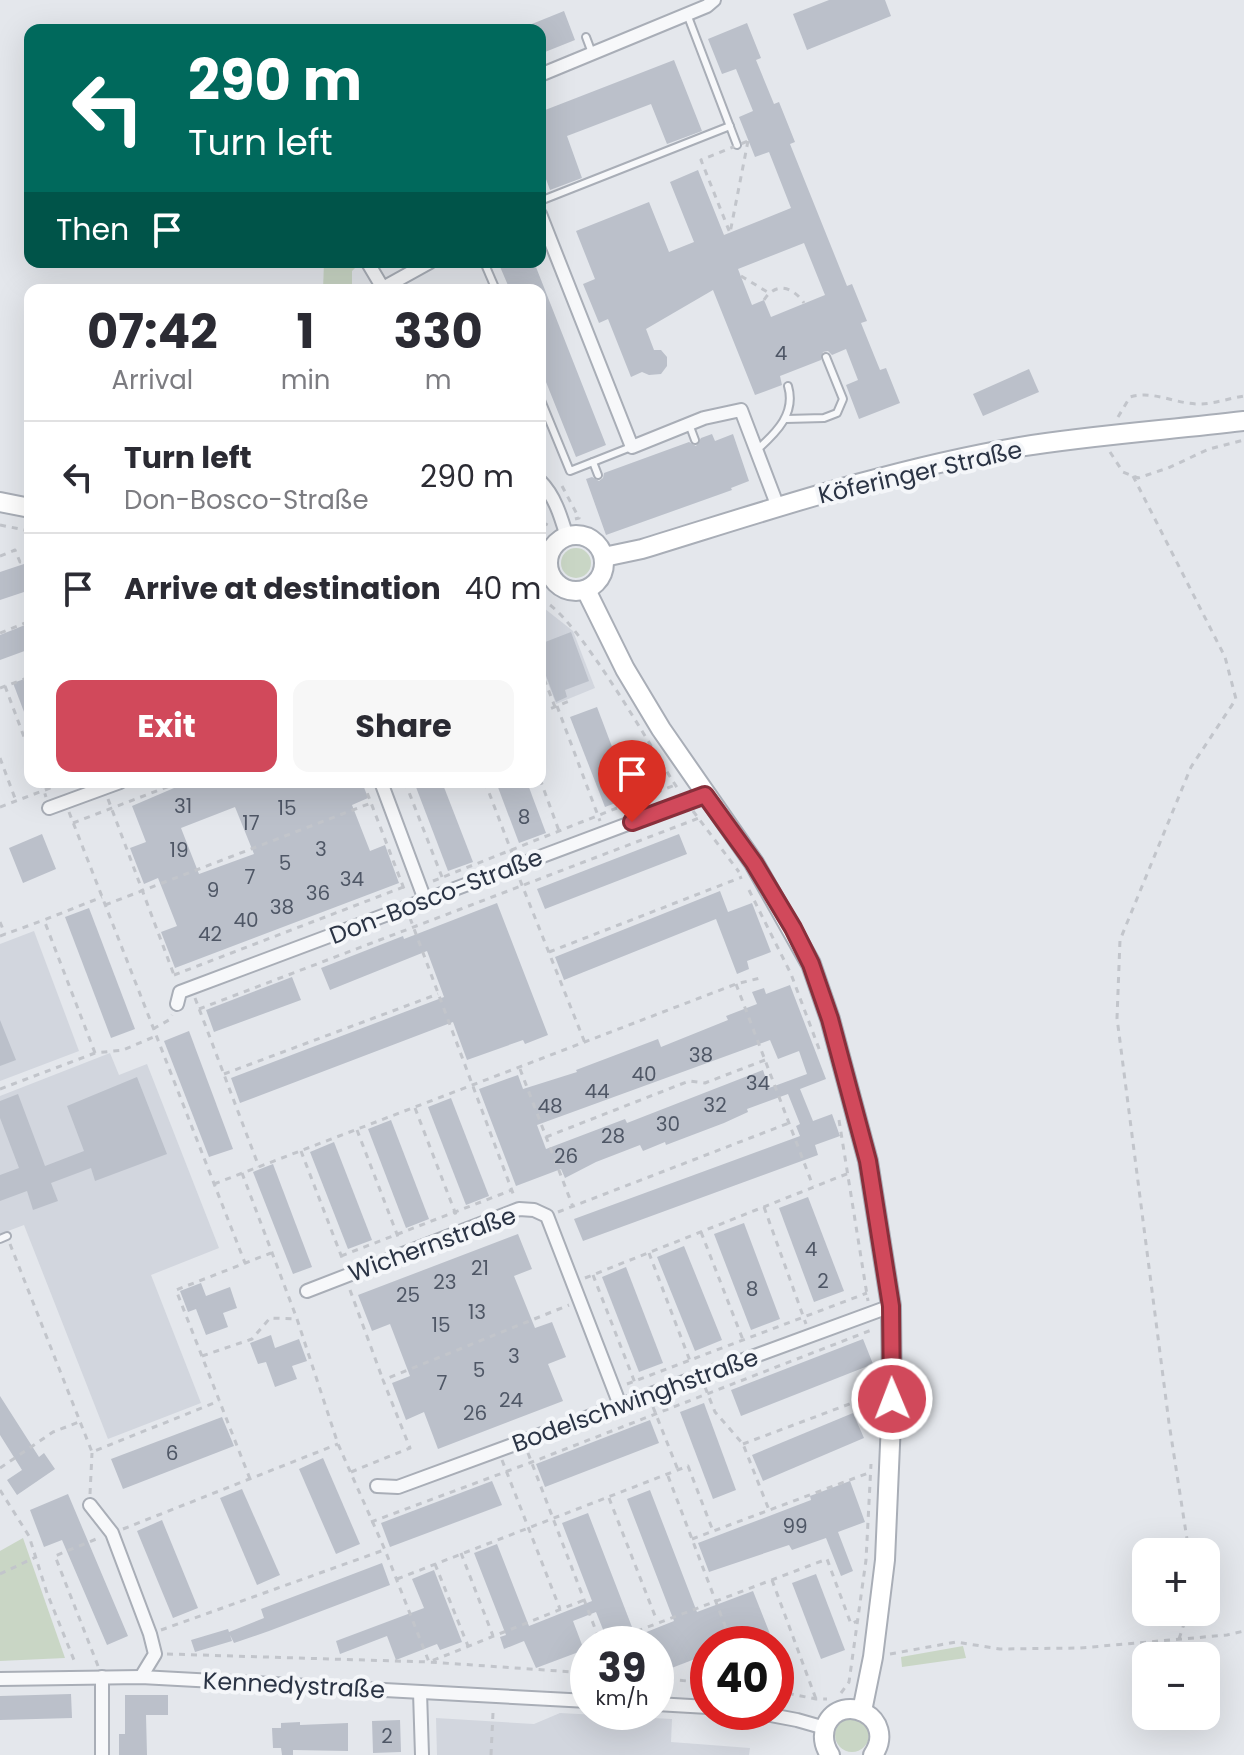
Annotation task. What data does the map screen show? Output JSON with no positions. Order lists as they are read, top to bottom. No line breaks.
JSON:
{"streets":{"street":["Köferinger Straße","Don-Bosco-Straße","Wichernstraße","Bodelschwinghstraße","Kennedystraße"]},"crossings":[["Wichernstraße","Bodelschwinghstraße"]],"house_numbers":["4","31","15","8","17","3","19","5","7","34","9","36","38","40","42","38","40","34","44","32","48","30","28","26","4","21","2","23","8","25","13","15","3","5","7","24","26","6","99","2"],"page":{"turn":["290 m","Turn left"],"then":"Then","eta":["07:42","Arrival","1","min","330","m"],"list":[{"name":"Turn left","note":"Don-Bosco-Straße","value":"290 m"},{"name":"Arrive at destination","value":"40 m"}],"buttons":["Exit","Share"],"map_buttons":["+","−"],"speed":"39 km/h","limit":"40"}}
